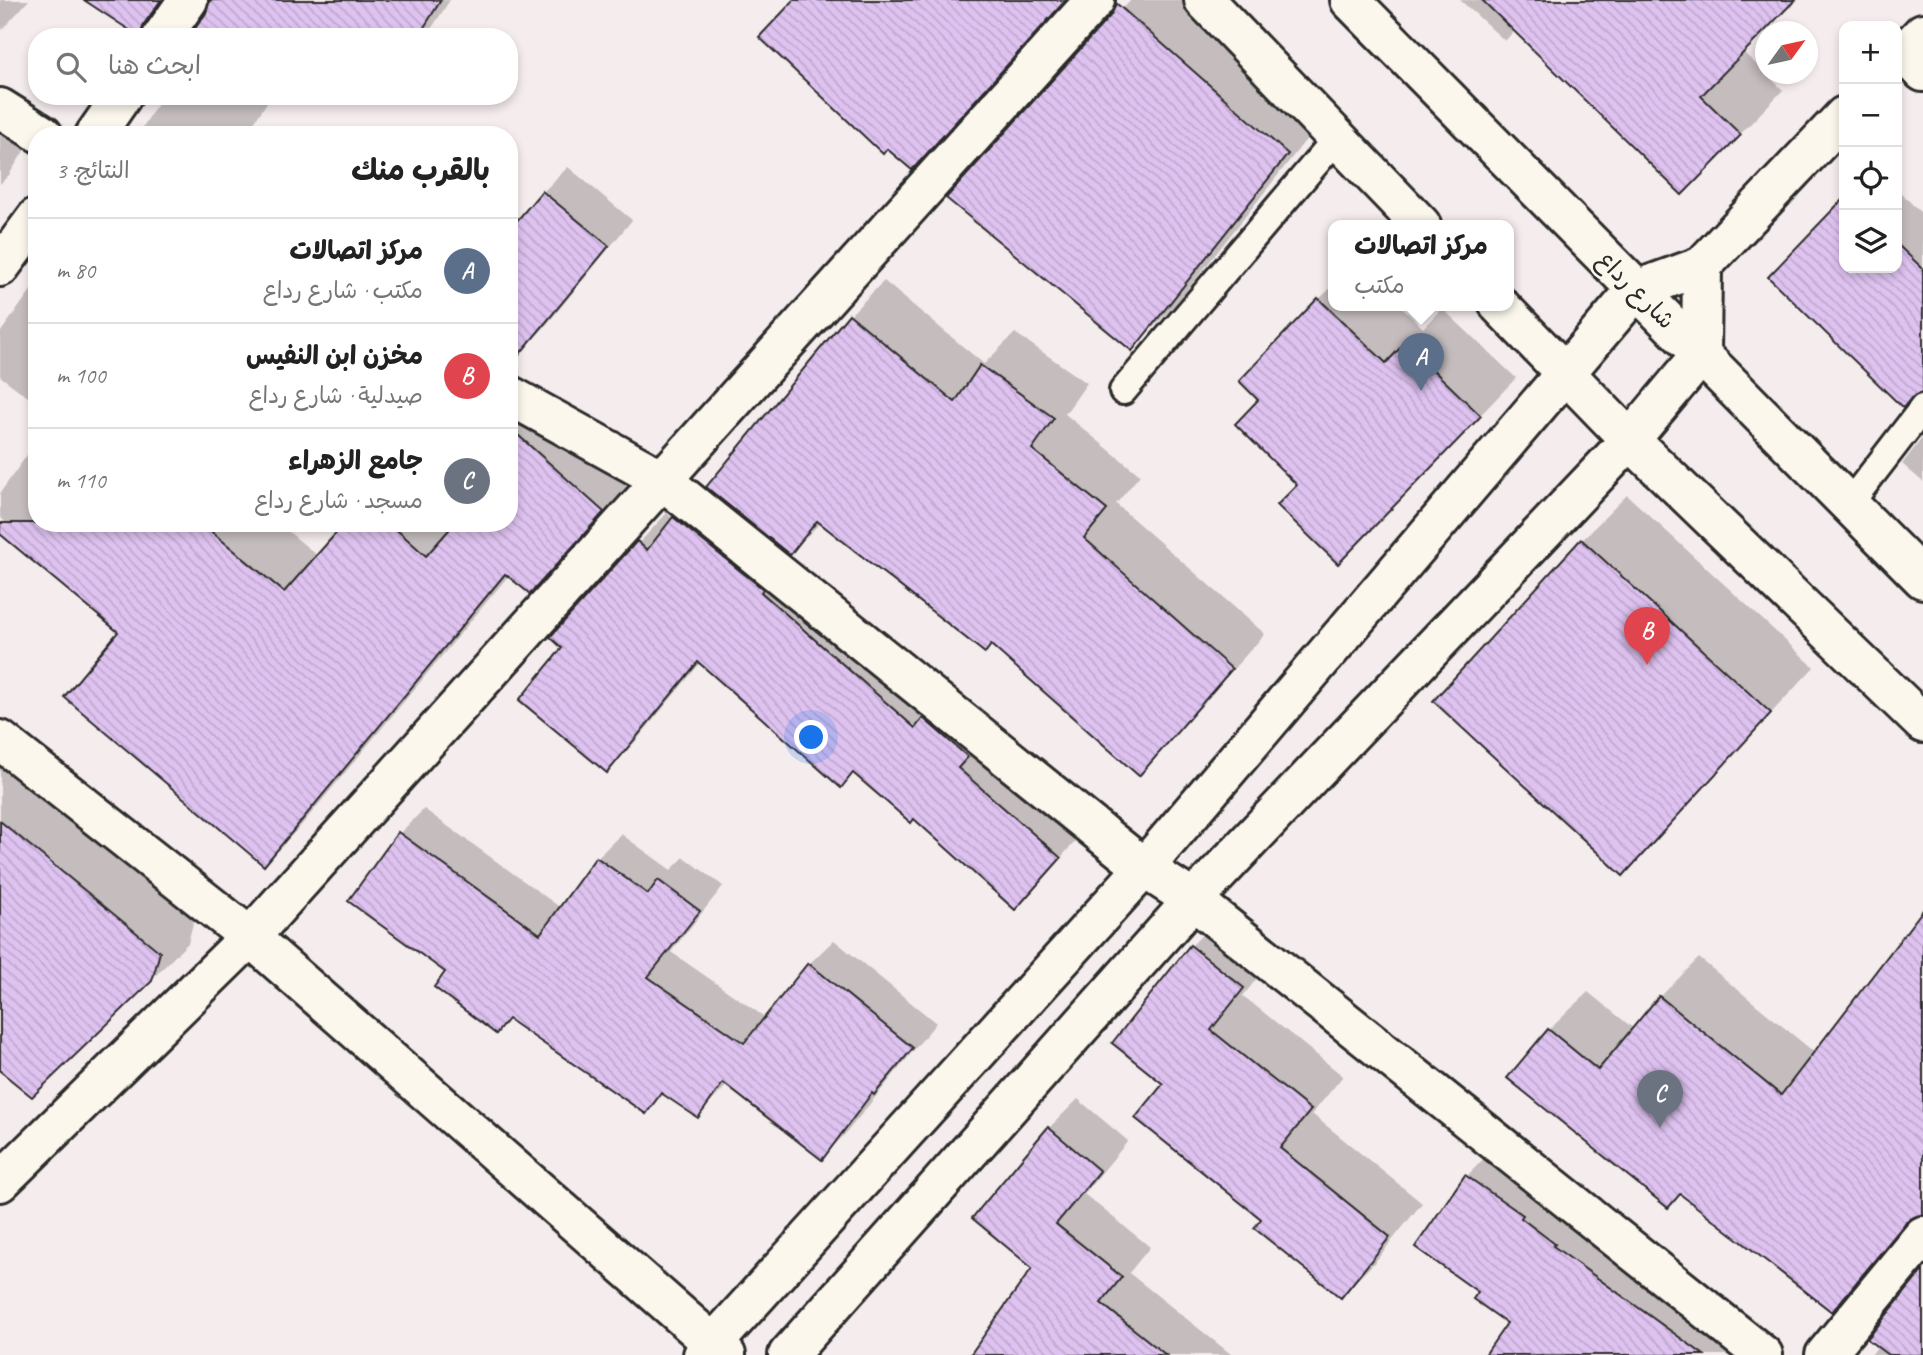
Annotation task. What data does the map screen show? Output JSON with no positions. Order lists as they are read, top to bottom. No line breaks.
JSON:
{"streets":{"street":["شارع رداع"]},"north":"top right","page":{"map_buttons":["+","−"],"search":"ابحث هنا","heading":["بالقرب منك","النتائج: 3"],"list":[{"mark":"A","name":"مركز اتصالات","note":"مكتب · شارع رداع","value":"80 m"},{"mark":"B","name":"مخزن ابن النفيس","note":"صيدلية · شارع رداع","value":"100 m"},{"mark":"C","name":"جامع الزهراء","note":"مسجد · شارع رداع","value":"110 m"}],"popup":["مركز اتصالات","مكتب"],"pins":["A","B","C"]}}
